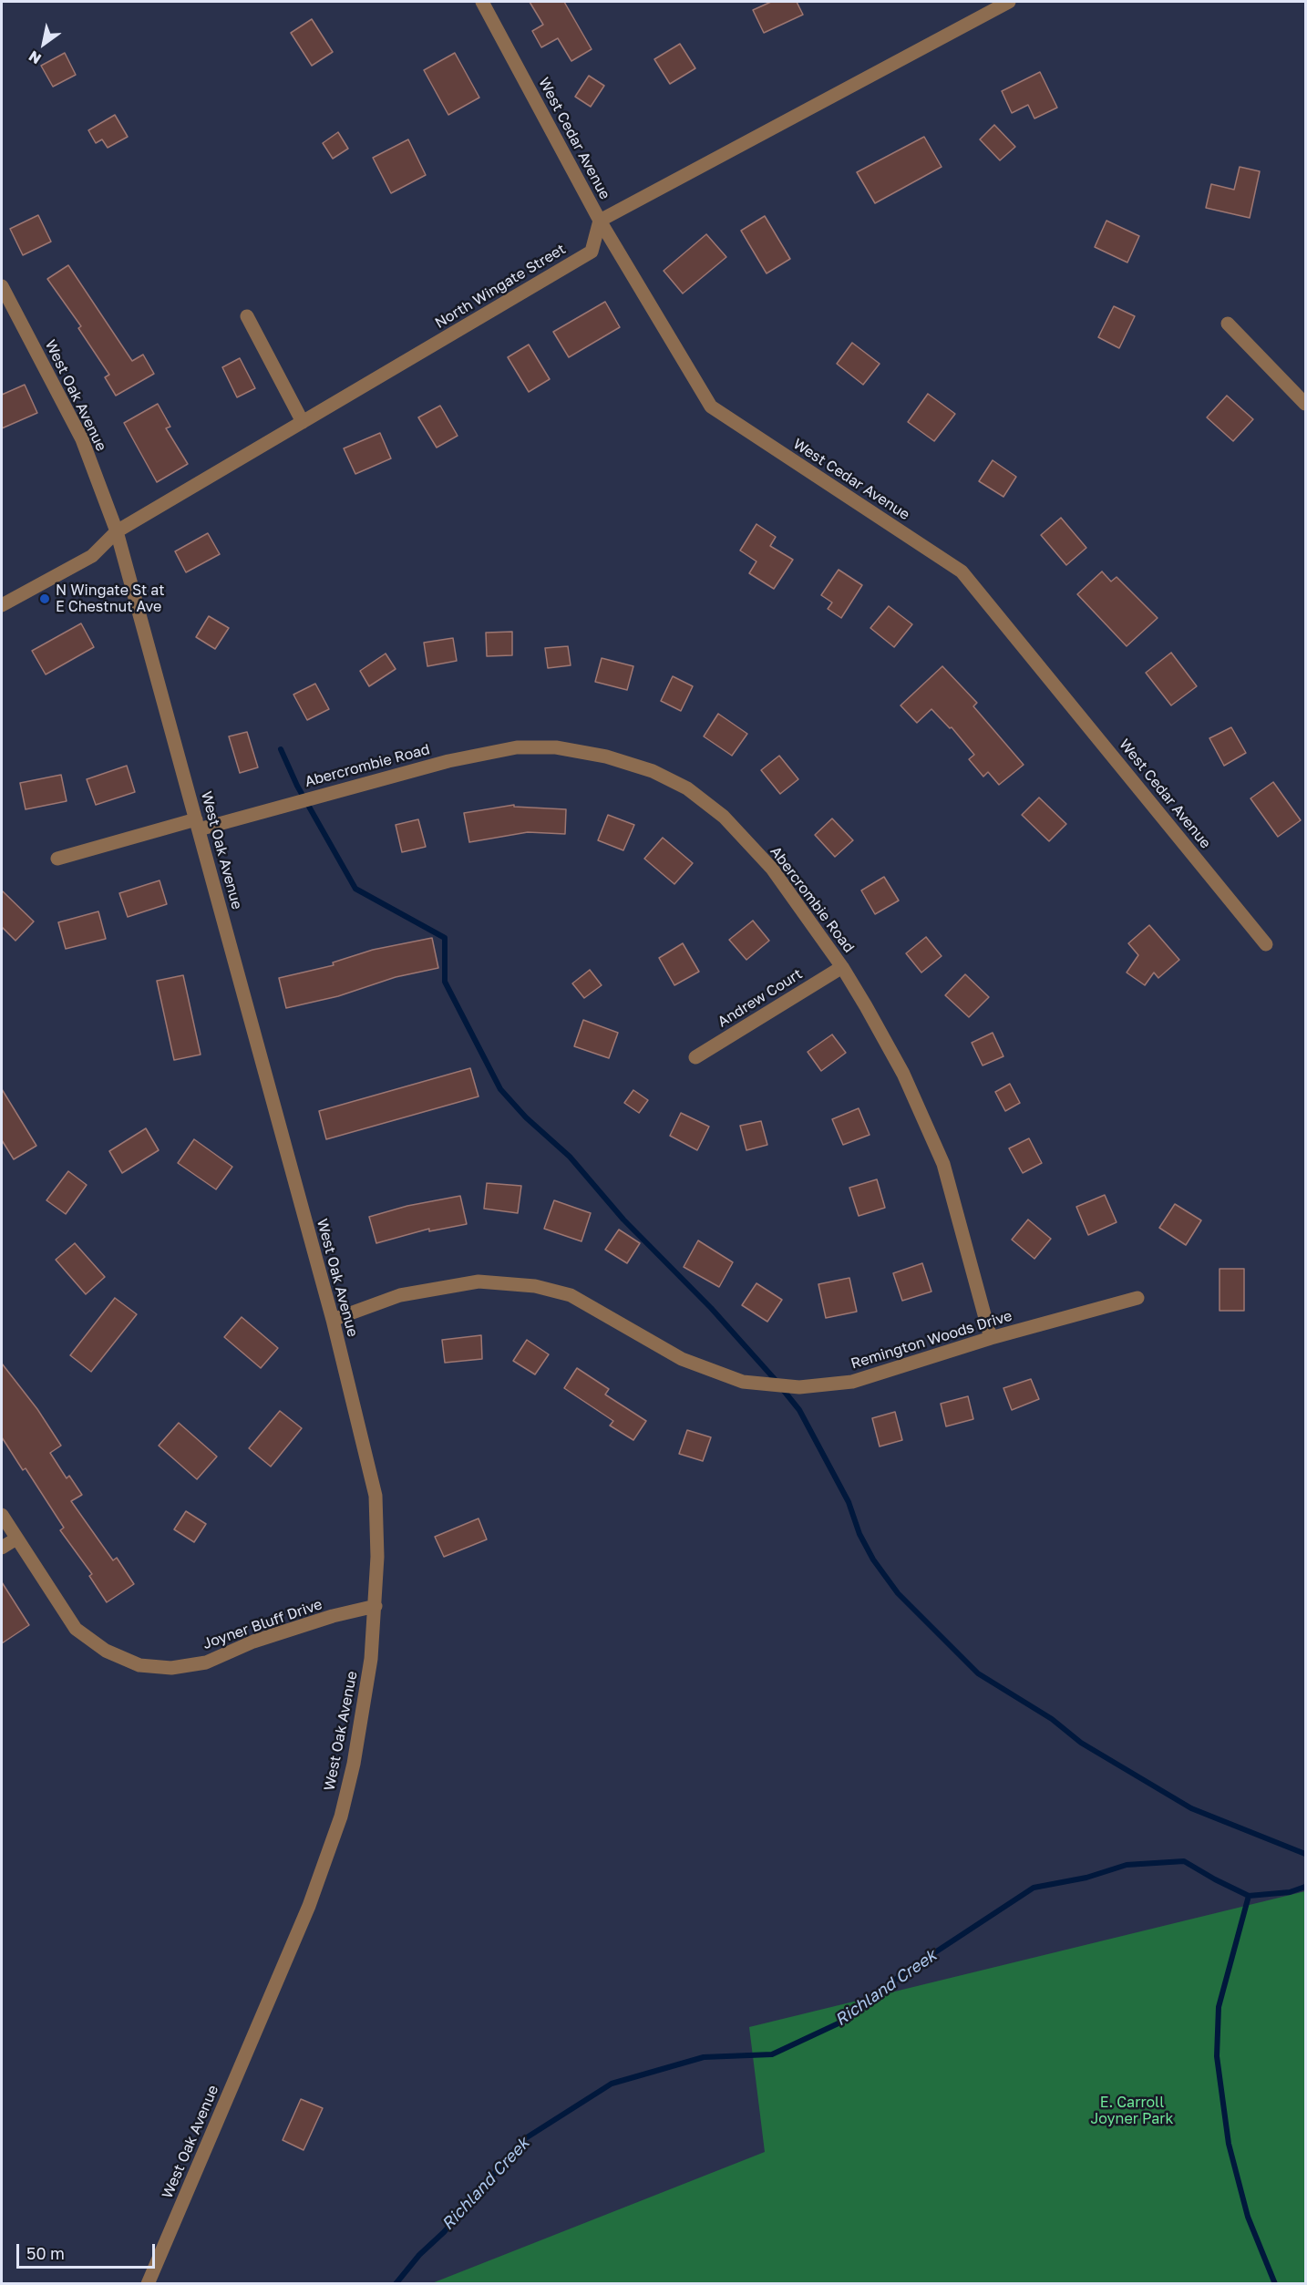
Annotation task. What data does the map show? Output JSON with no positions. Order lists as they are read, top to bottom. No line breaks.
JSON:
{"streets":{"street":["West Cedar Avenue","North Wingate Street","West Oak Avenue","Abercrombie Road","Andrew Court","Remington Woods Drive","Joyner Bluff Drive"]},"crossings":[["West Cedar Avenue","North Wingate Street"],["North Wingate Street","West Oak Avenue"],["West Oak Avenue","Abercrombie Road"],["West Oak Avenue","Remington Woods Drive"],["West Oak Avenue","Joyner Bluff Drive"],["Abercrombie Road","Andrew Court"],["Abercrombie Road","Remington Woods Drive"]],"water":["Richland Creek"],"parks":["E. Carroll Joyner Park"],"places":["N Wingate St at E Chestnut Ave"],"scale_bar":"50 m","north":"bottom left"}
